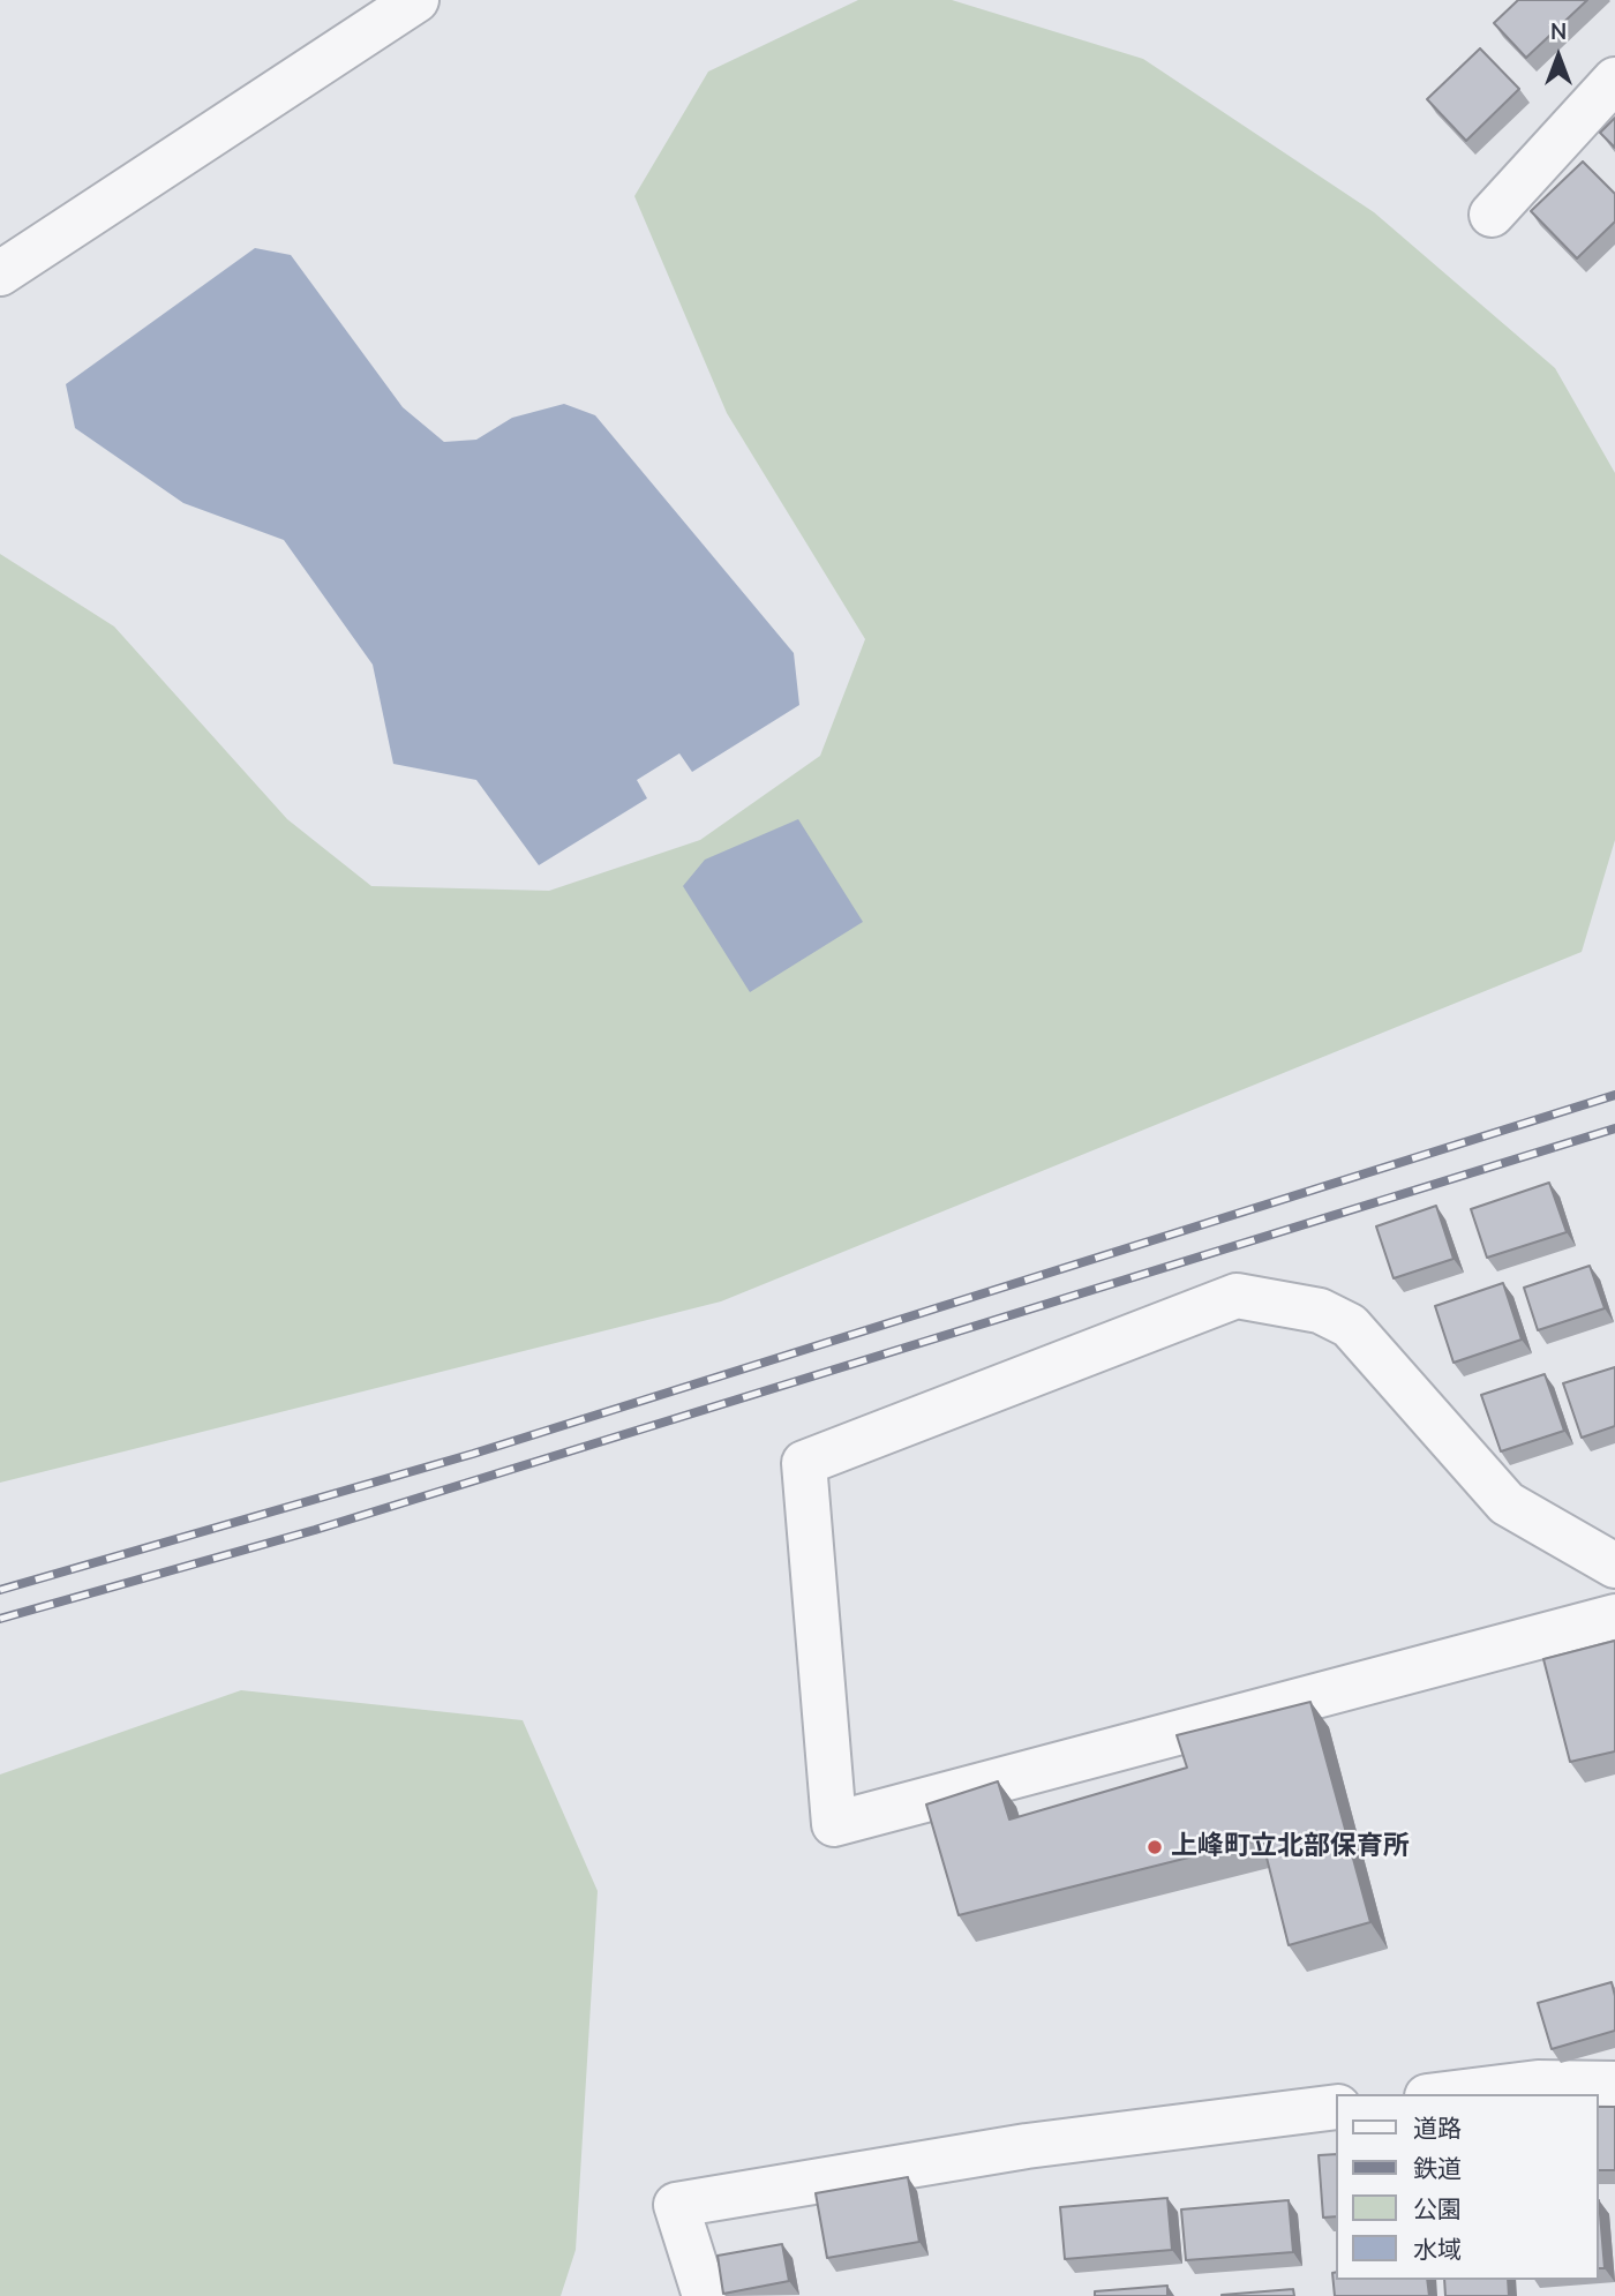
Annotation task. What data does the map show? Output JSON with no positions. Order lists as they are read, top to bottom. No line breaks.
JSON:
{"places":["上峰町立北部保育所"],"legend":["道路","鉄道","公園","水域"],"north":"top"}
